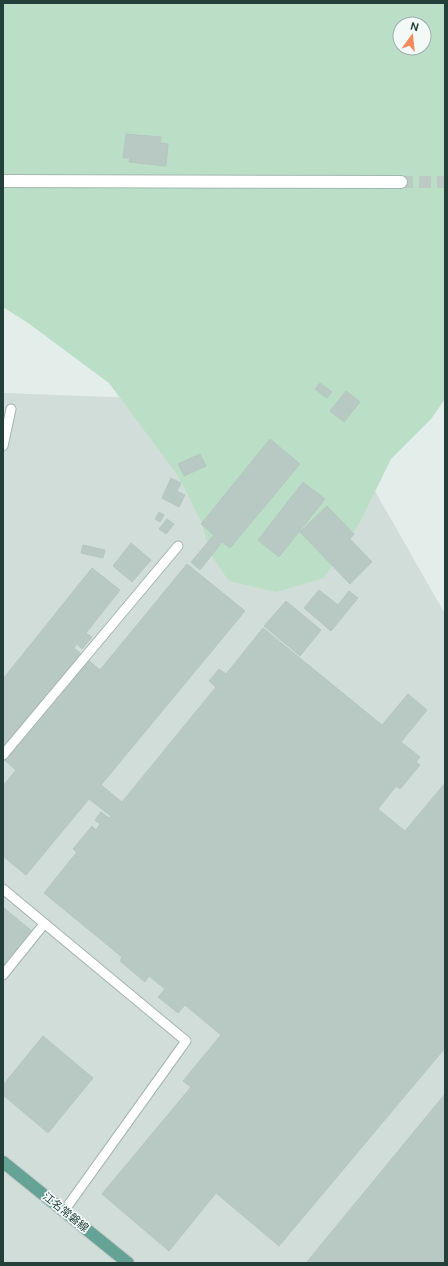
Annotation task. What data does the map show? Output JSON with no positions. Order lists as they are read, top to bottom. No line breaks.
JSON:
{"streets":{"main road":["江名常磐線"]},"north":"top"}
